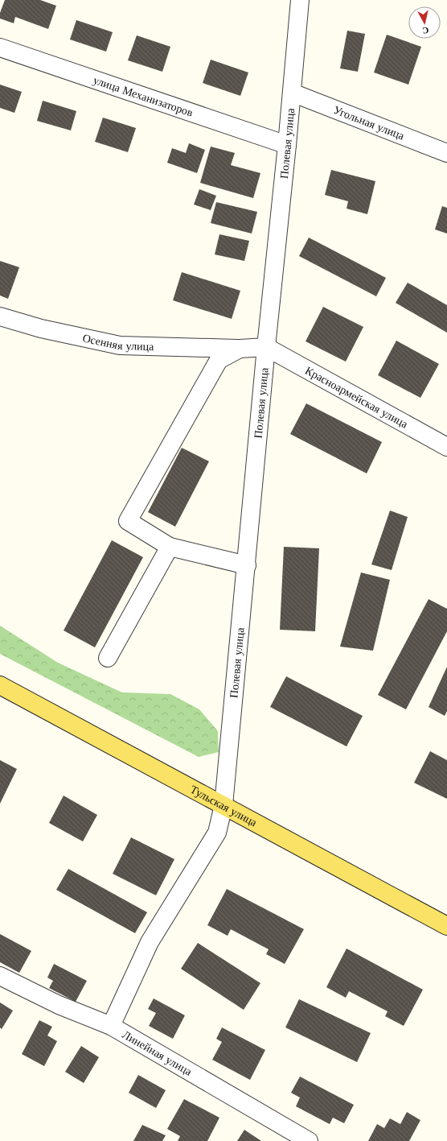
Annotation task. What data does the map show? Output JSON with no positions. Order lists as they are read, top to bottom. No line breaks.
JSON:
{"streets":{"main road":["Тульская улица"],"street":["улица Механизаторов","Угольная улица","Полевая улица","Осенняя улица","Красноармейская улица","Линейная улица"]},"crossings":[["улица Механизаторов","Полевая улица"],["Угольная улица","Полевая улица"],["Полевая улица","Осенняя улица"],["Полевая улица","Красноармейская улица"],["Полевая улица","Тульская улица"],["Полевая улица","Линейная улица"],["Осенняя улица","Красноармейская улица"]],"north":"bottom"}
